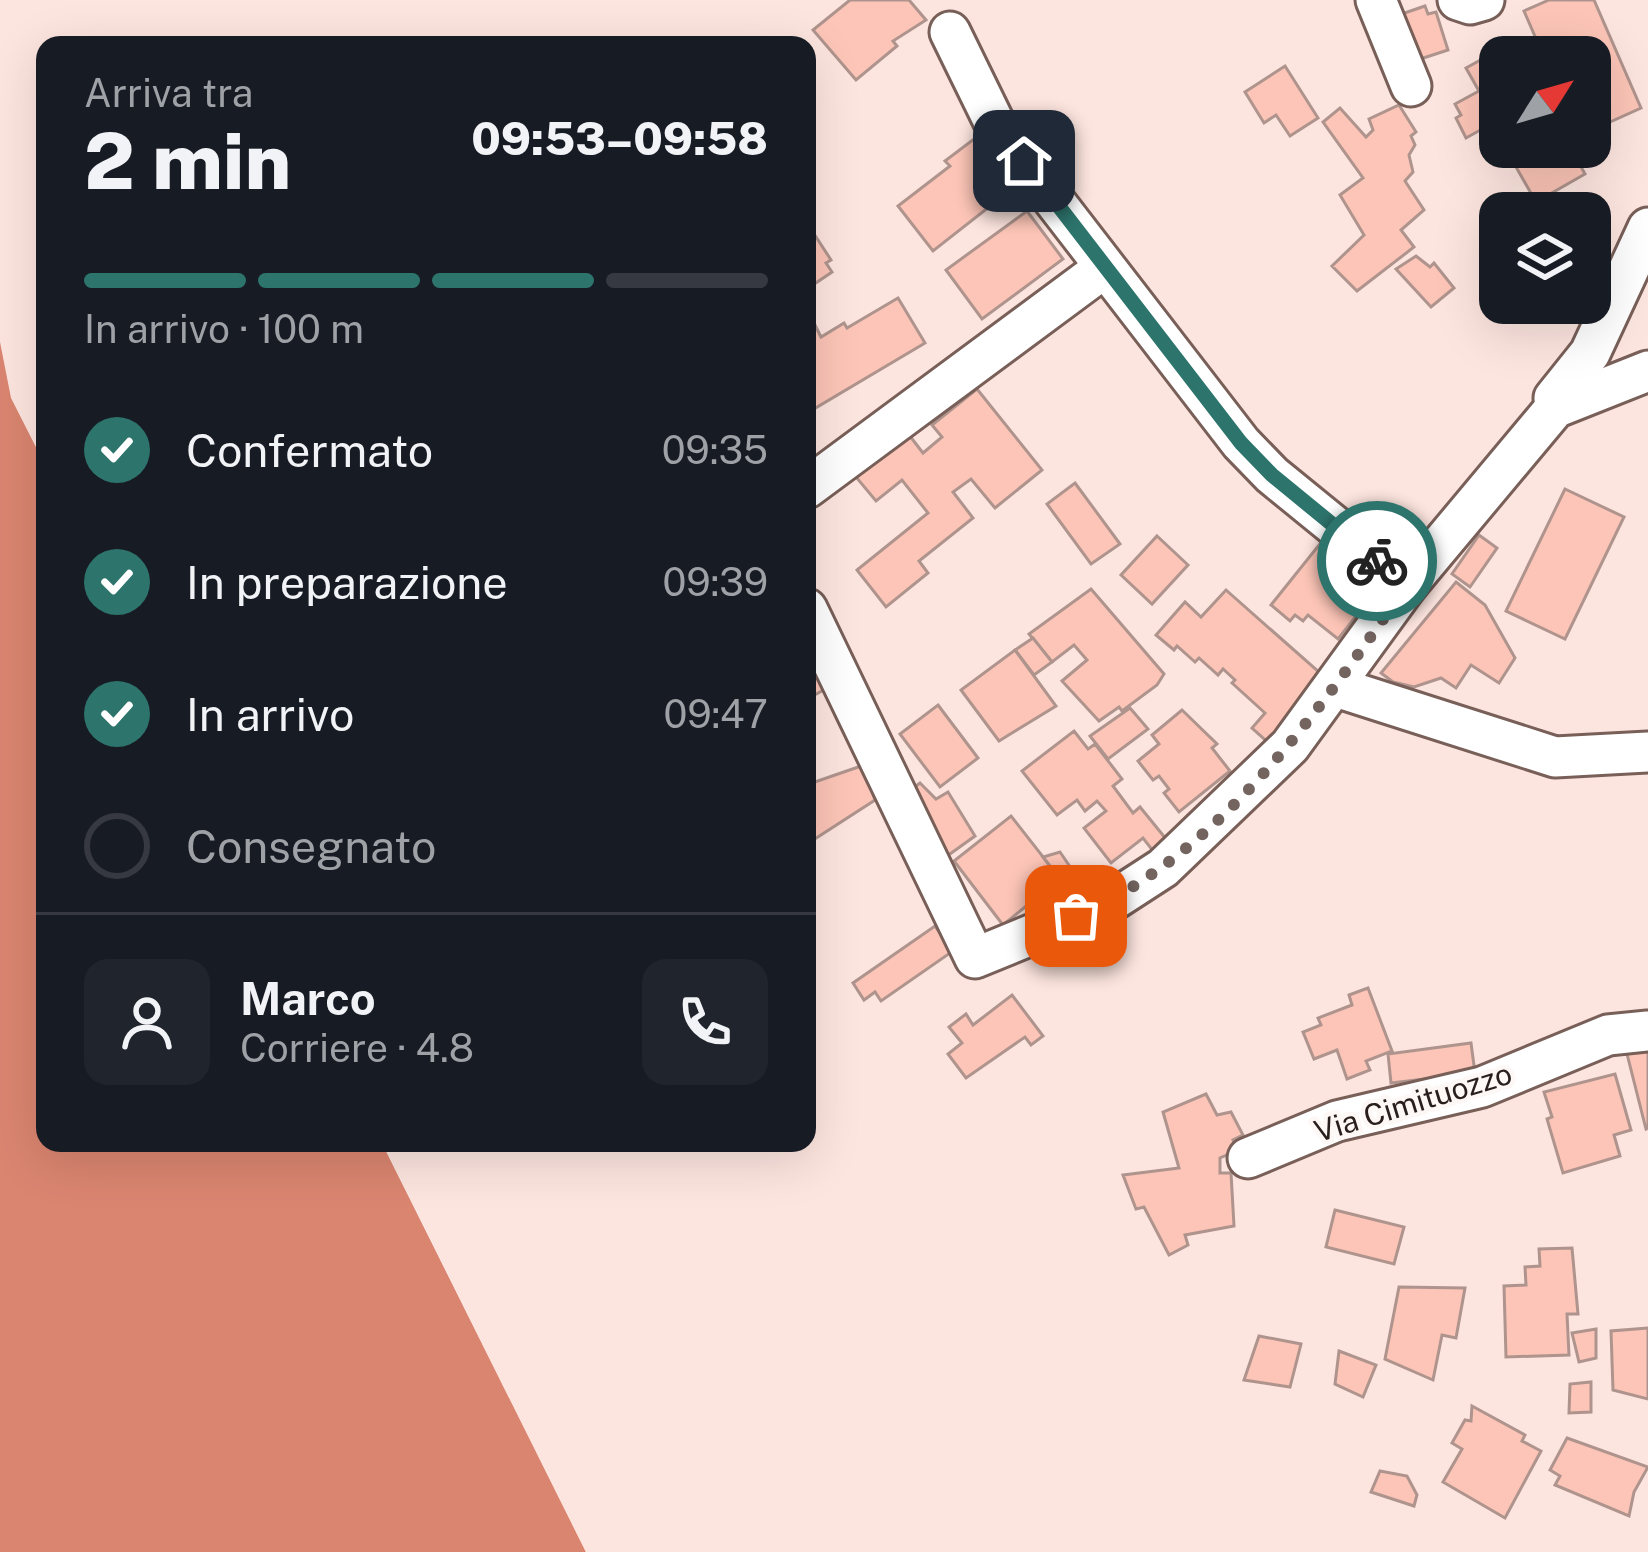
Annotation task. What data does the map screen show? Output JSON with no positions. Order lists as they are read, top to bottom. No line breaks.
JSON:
{"streets":{"street":["Via Cimituozzo"]},"north":"top right","page":{"heading":["2 min","Arriva tra","09:53–09:58"],"panel":["Marco","Corriere · 4.8"],"bar":"In arrivo · 100 m","list":[["Confermato","09:35"],["In preparazione","09:39"],["In arrivo","09:47"],"Consegnato"]}}
